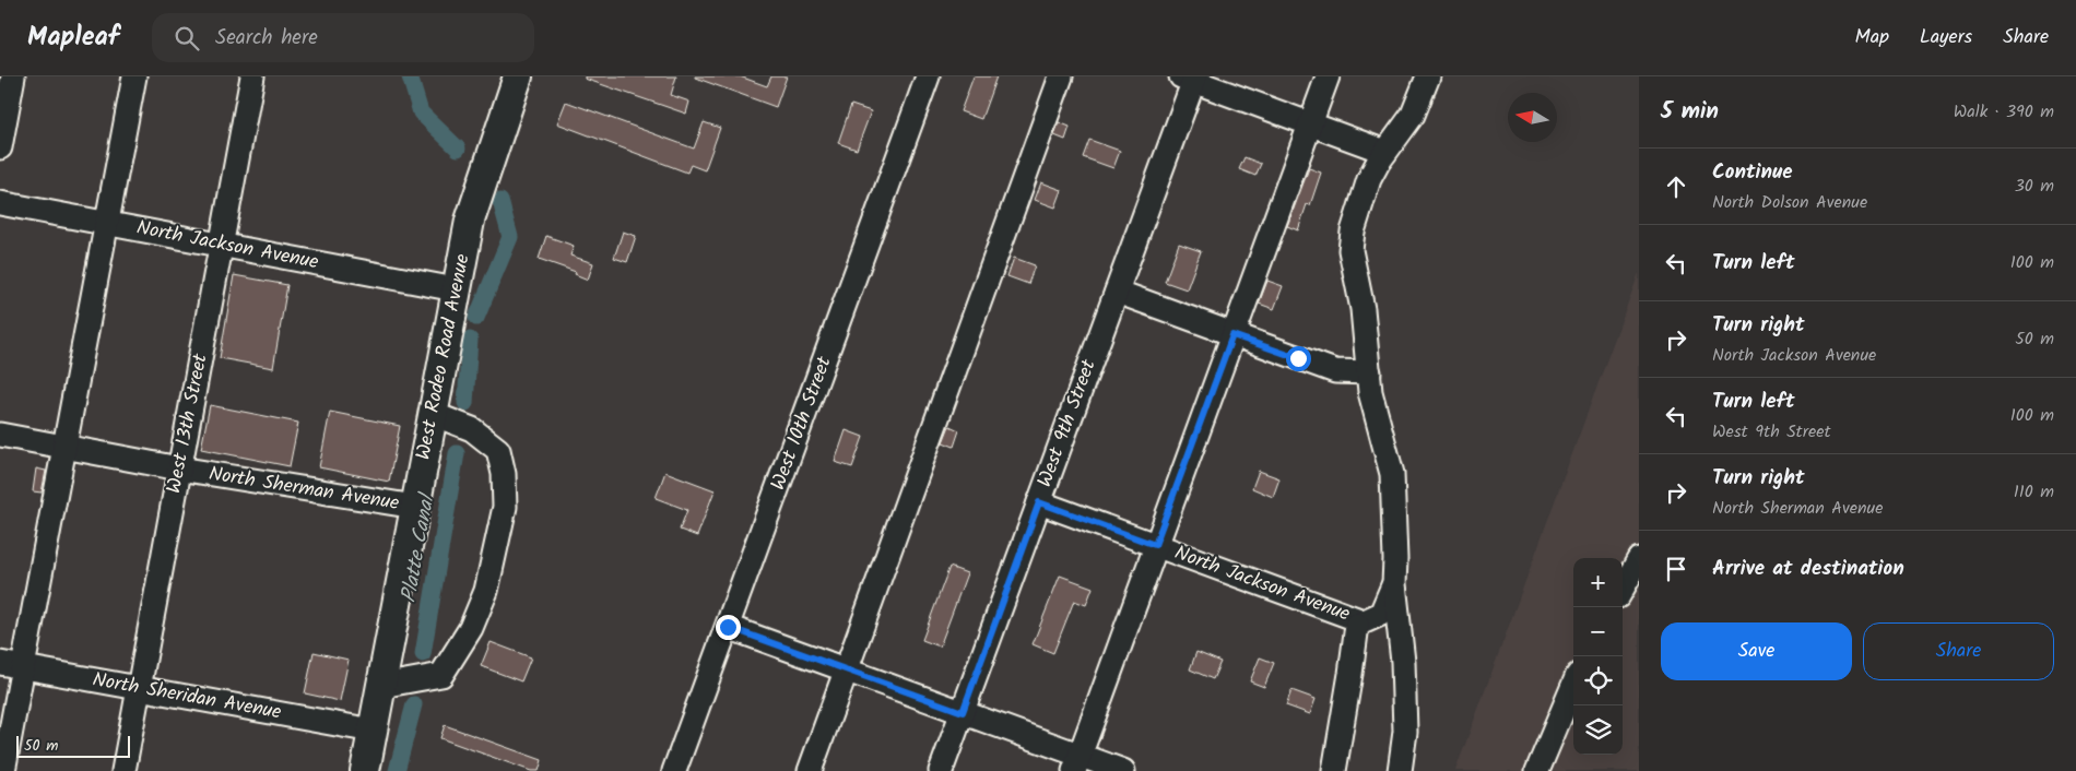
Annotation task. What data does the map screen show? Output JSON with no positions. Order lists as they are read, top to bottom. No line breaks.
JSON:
{"streets":{"main road":["West Rodeo Road Avenue"],"street":["North Jackson Avenue","West 13th Street","West 10th Street","West 9th Street","North Sherman Avenue","North Sheridan Avenue"]},"crossings":[["North Jackson Avenue","West Rodeo Road Avenue"],["North Jackson Avenue","West 13th Street"],["North Jackson Avenue","West 9th Street"],["West Rodeo Road Avenue","North Sherman Avenue"],["West Rodeo Road Avenue","North Sheridan Avenue"],["West 13th Street","North Sherman Avenue"],["West 13th Street","North Sheridan Avenue"]],"water":["Platte Canal"],"scale_bar":"50 m","north":"left","page":{"header":"Mapleaf","search":"Search here","nav":["Map","Layers","Share"],"heading":["5 min","Walk · 390 m"],"list":[["Continue","North Dolson Avenue","30 m"],["Turn left","100 m"],["Turn right","North Jackson Avenue","50 m"],["Turn left","West 9th Street","100 m"],["Turn right","North Sherman Avenue","110 m"],"Arrive at destination"],"map_buttons":["+","−"],"buttons":["Save","Share"],"scale":"50 m"}}
